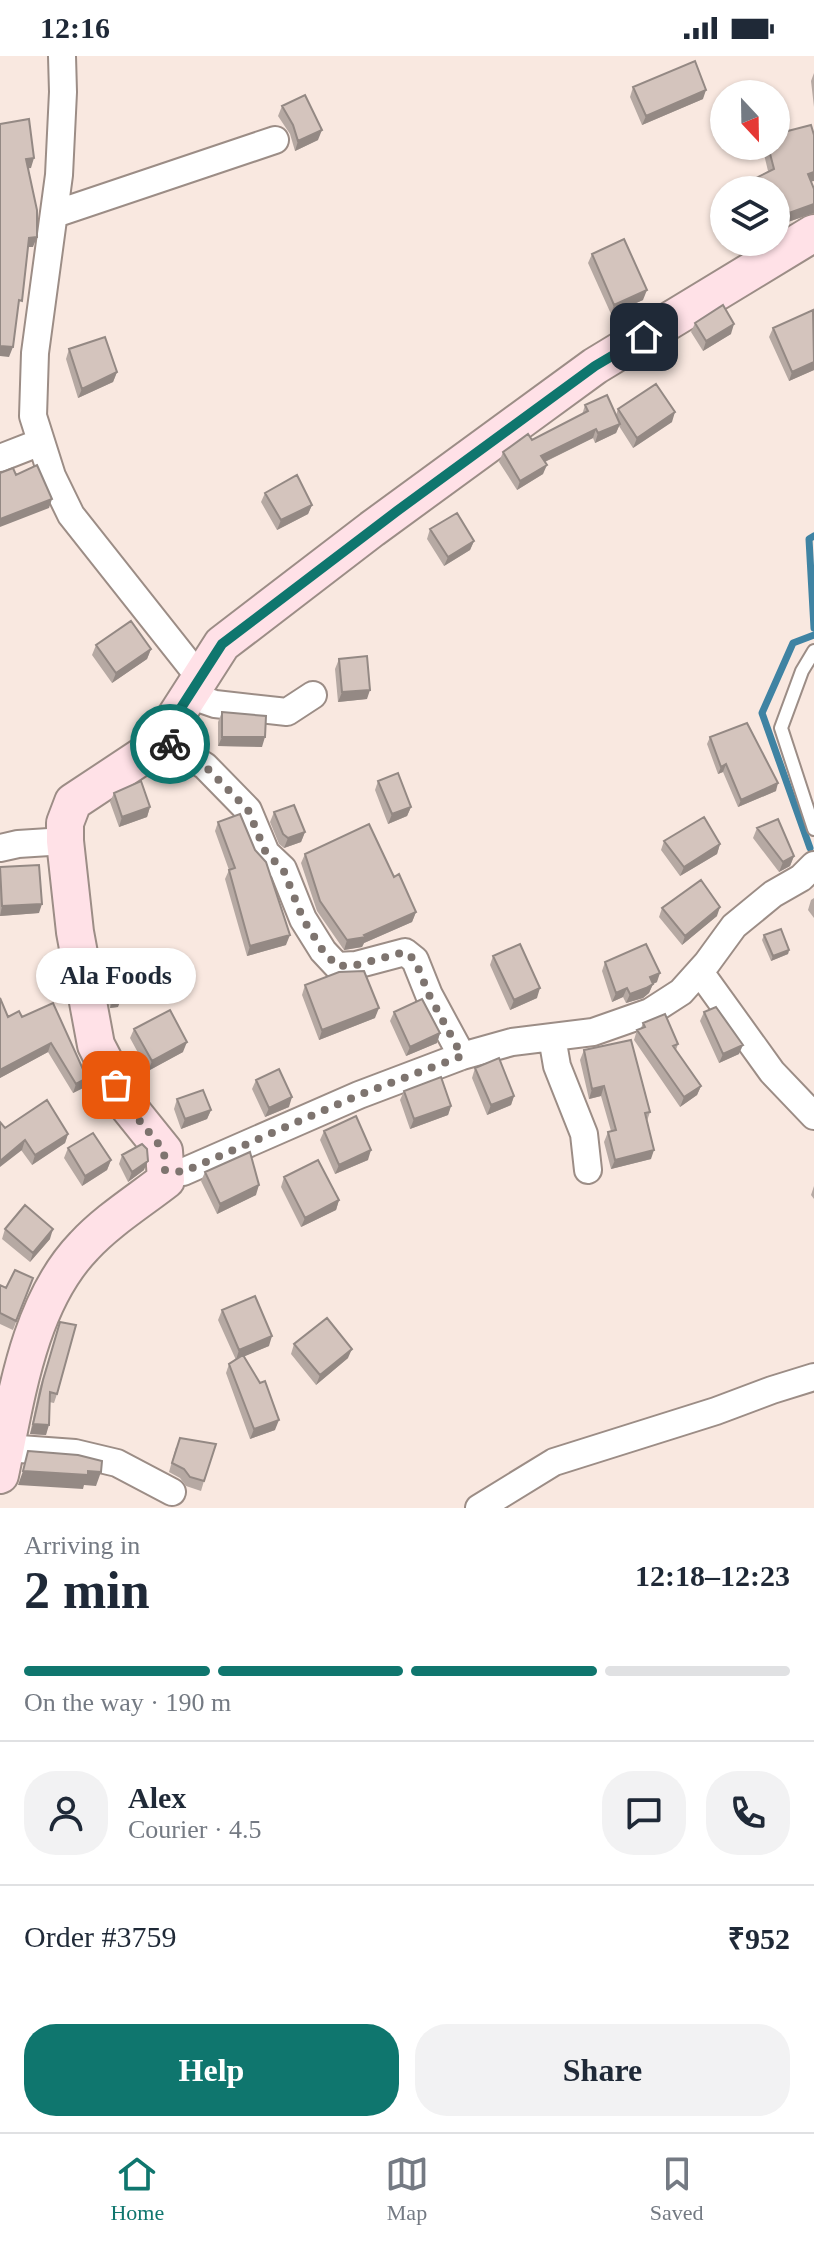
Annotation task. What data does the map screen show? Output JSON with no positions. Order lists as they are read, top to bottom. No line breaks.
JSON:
{"places":["Ala Foods"],"north":"bottom","page":{"status":"12:16","bubble":"Ala Foods","heading":["2 min","Arriving in","12:18–12:23"],"panel":["Alex","Courier · 4.5","Order #3759","₹952"],"bar":"On the way · 190 m","buttons":["Help","Share"],"tabs":["Home","Map","Saved"]}}
